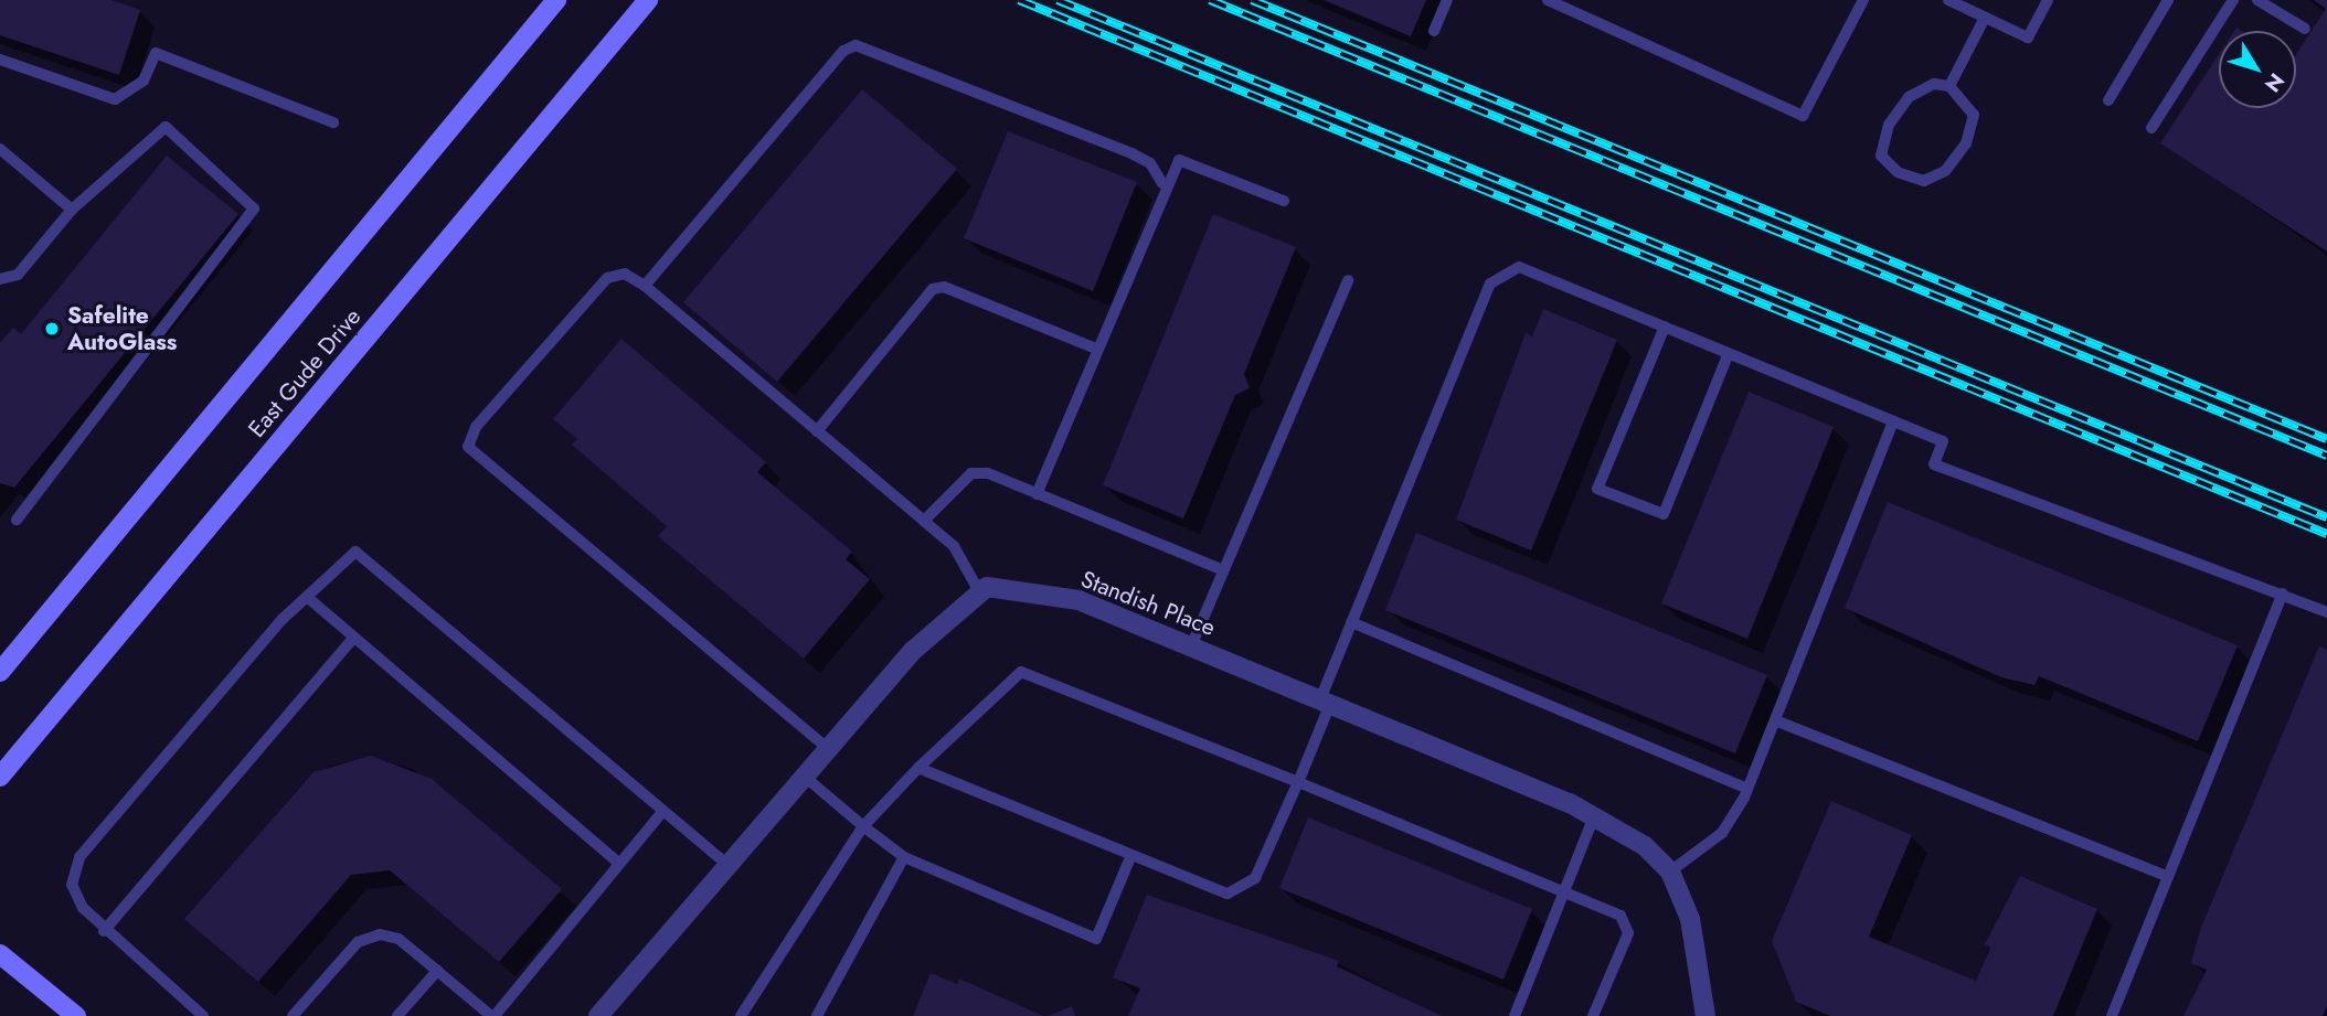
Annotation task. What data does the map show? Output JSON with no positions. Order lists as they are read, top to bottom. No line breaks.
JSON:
{"streets":{"main road":["East Gude Drive"],"street":["Standish Place"]},"places":["Safelite AutoGlass"],"north":"bottom right"}
